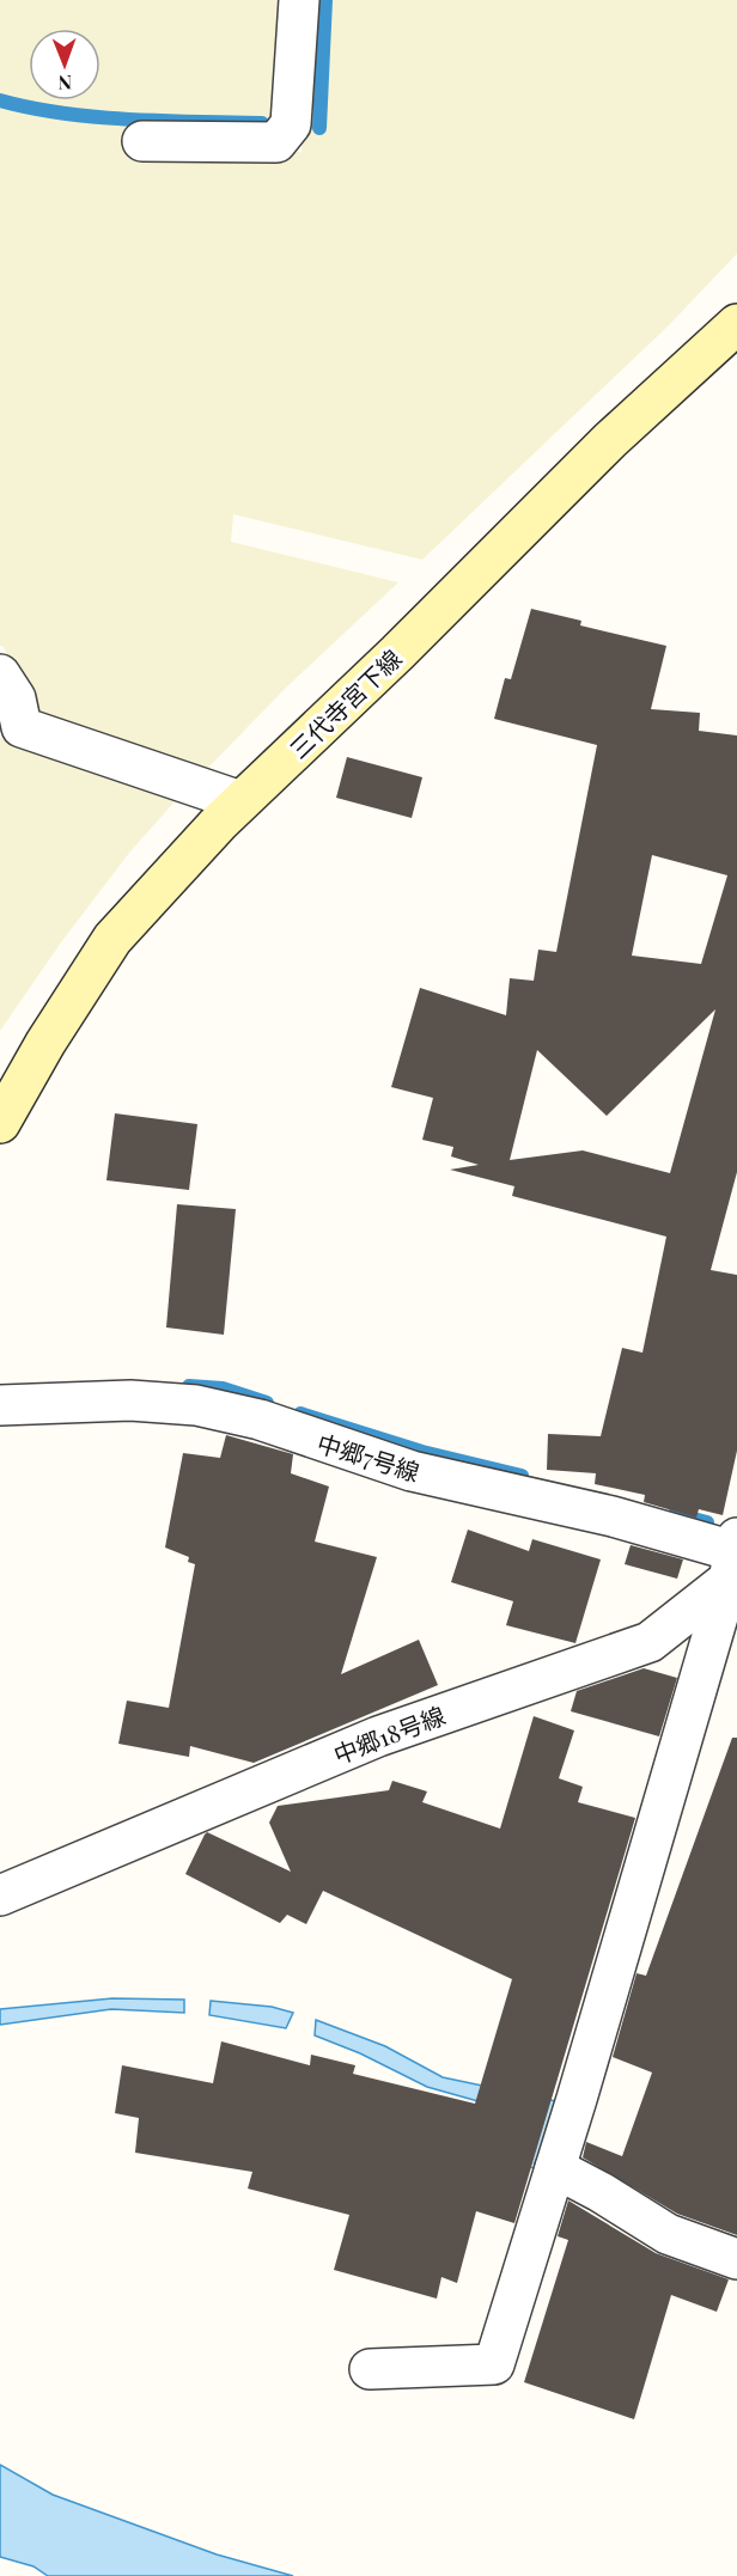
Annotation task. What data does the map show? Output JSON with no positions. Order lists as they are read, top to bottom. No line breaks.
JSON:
{"streets":{"main road":["三代寺宮下線"],"street":["中郷7号線","中郷18号線"]},"crossings":[["中郷7号線","中郷18号線"]],"north":"bottom"}
